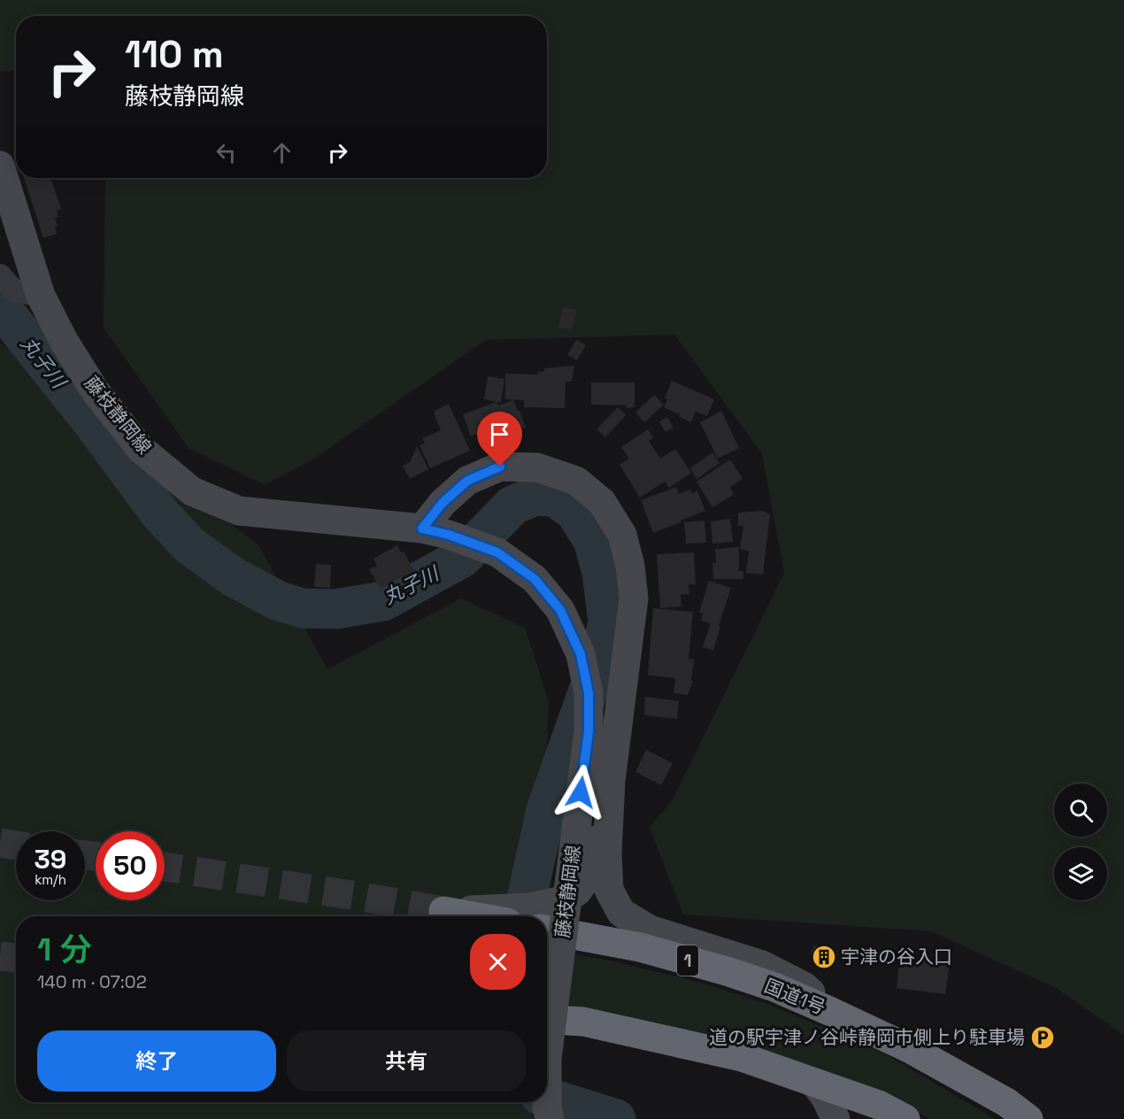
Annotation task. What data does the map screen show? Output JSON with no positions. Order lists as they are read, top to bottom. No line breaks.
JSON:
{"streets":{"highway":["1","国道1号"],"main road":["藤枝静岡線"]},"water":["丸子川"],"places":{"building":["宇津の谷入口"],"parking":["道の駅宇津ノ谷峠静岡市側上り駐車場"]},"page":{"turn":["110 m","藤枝静岡線"],"speed":"39 km/h","limit":"50","heading":["1 分","140 m · 07:02"],"buttons":["終了","共有"]}}
